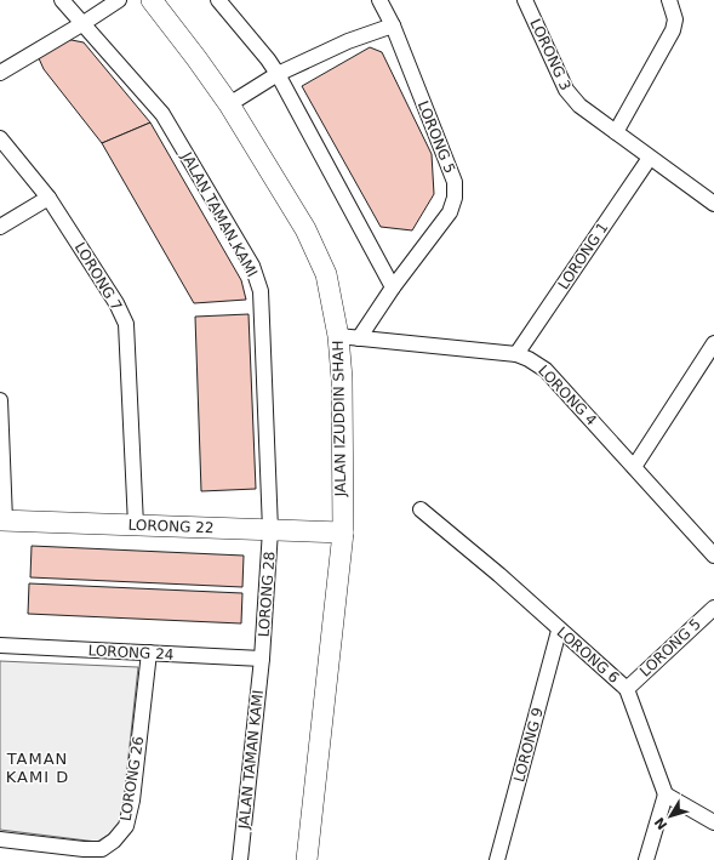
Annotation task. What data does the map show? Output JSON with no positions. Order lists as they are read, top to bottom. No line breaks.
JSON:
{"streets":{"main road":["JALAN IZUDDIN SHAH","LORONG 22"],"street":["LORONG 3","LORONG 5","JALAN TAMAN KAMI","LORONG 1","LORONG 7","LORONG 4","LORONG 28","LORONG 24","LORONG 6","LORONG 9","LORONG 26"]},"crossings":[["LORONG 3","LORONG 1"],["LORONG 5","LORONG 4"],["LORONG 5","LORONG 6"],["JALAN TAMAN KAMI","LORONG 22"],["JALAN TAMAN KAMI","LORONG 28"],["JALAN TAMAN KAMI","LORONG 24"],["LORONG 1","LORONG 4"],["LORONG 7","LORONG 22"],["LORONG 4","JALAN IZUDDIN SHAH"],["JALAN IZUDDIN SHAH","LORONG 22"],["LORONG 22","LORONG 28"],["LORONG 28","LORONG 24"],["LORONG 24","LORONG 26"],["LORONG 6","LORONG 9"]],"districts":["TAMAN KAMI D"],"north":"bottom left"}
